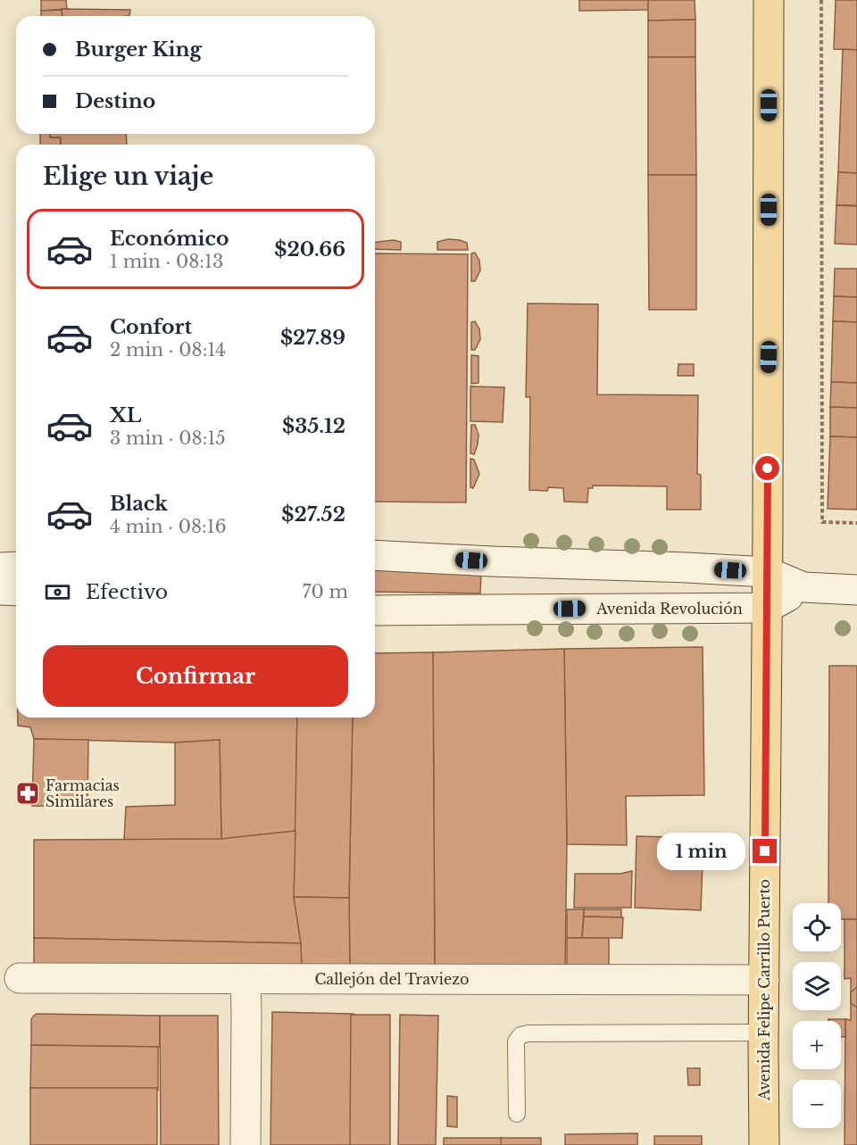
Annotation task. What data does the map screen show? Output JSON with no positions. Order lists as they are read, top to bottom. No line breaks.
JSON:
{"streets":{"main road":["Avenida Revolución","Callejón del Traviezo","Avenida Felipe Carrillo Puerto"]},"crossings":[["Avenida Revolución","Avenida Felipe Carrillo Puerto"],["Callejón del Traviezo","Avenida Felipe Carrillo Puerto"]],"places":{"pharmacy":["Farmacias Similares"]},"page":{"banner":["Burger King","Destino"],"heading":"Elige un viaje","list":[{"name":"Económico","note":"1 min · 08:13","value":"$20.66"},{"name":"Confort","note":"2 min · 08:14","value":"$27.89"},{"name":"XL","note":"3 min · 08:15","value":"$35.12"},{"name":"Black","note":"4 min · 08:16","value":"$27.52"}],"pay":["Efectivo","70 m"],"buttons":"Confirmar","bubble":"1 min","map_buttons":["+","−"]}}
